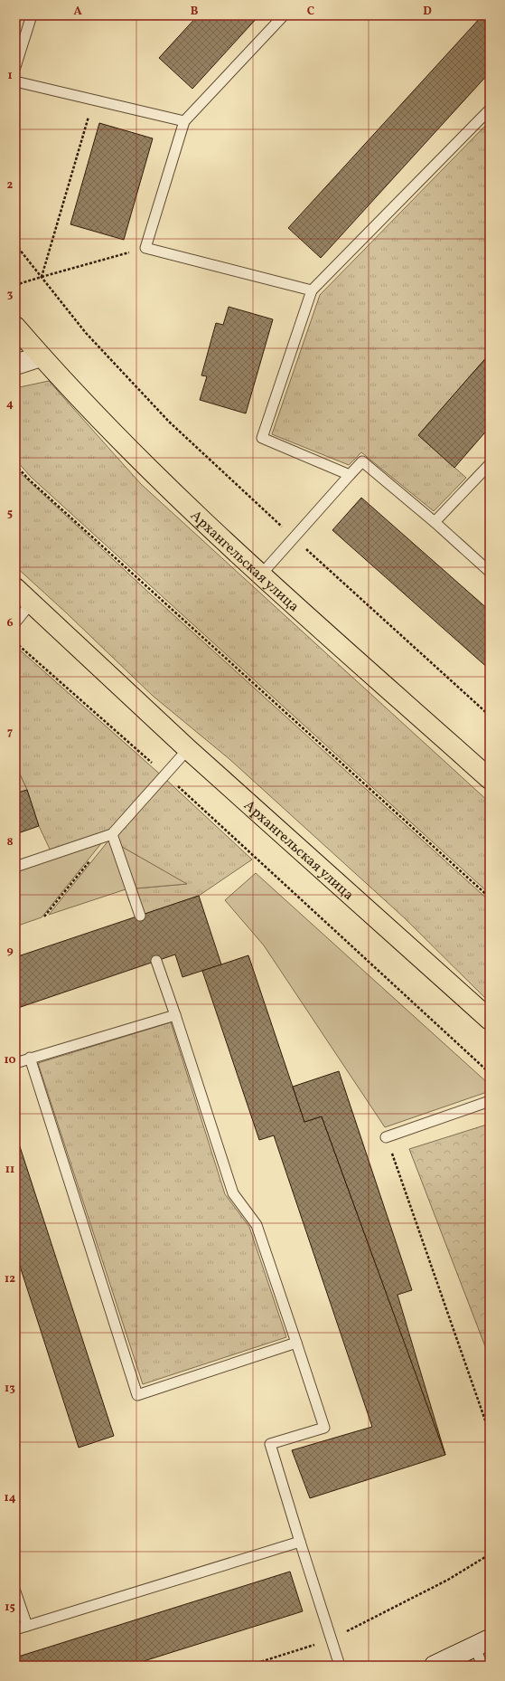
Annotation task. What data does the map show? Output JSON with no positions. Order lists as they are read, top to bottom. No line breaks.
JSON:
{"streets":{"main road":["Архангельская улица"]},"grid":{"columns":["A","B","C","D"],"rows":["1","2","3","4","5","6","7","8","9","10","11","12","13","14","15"]}}
